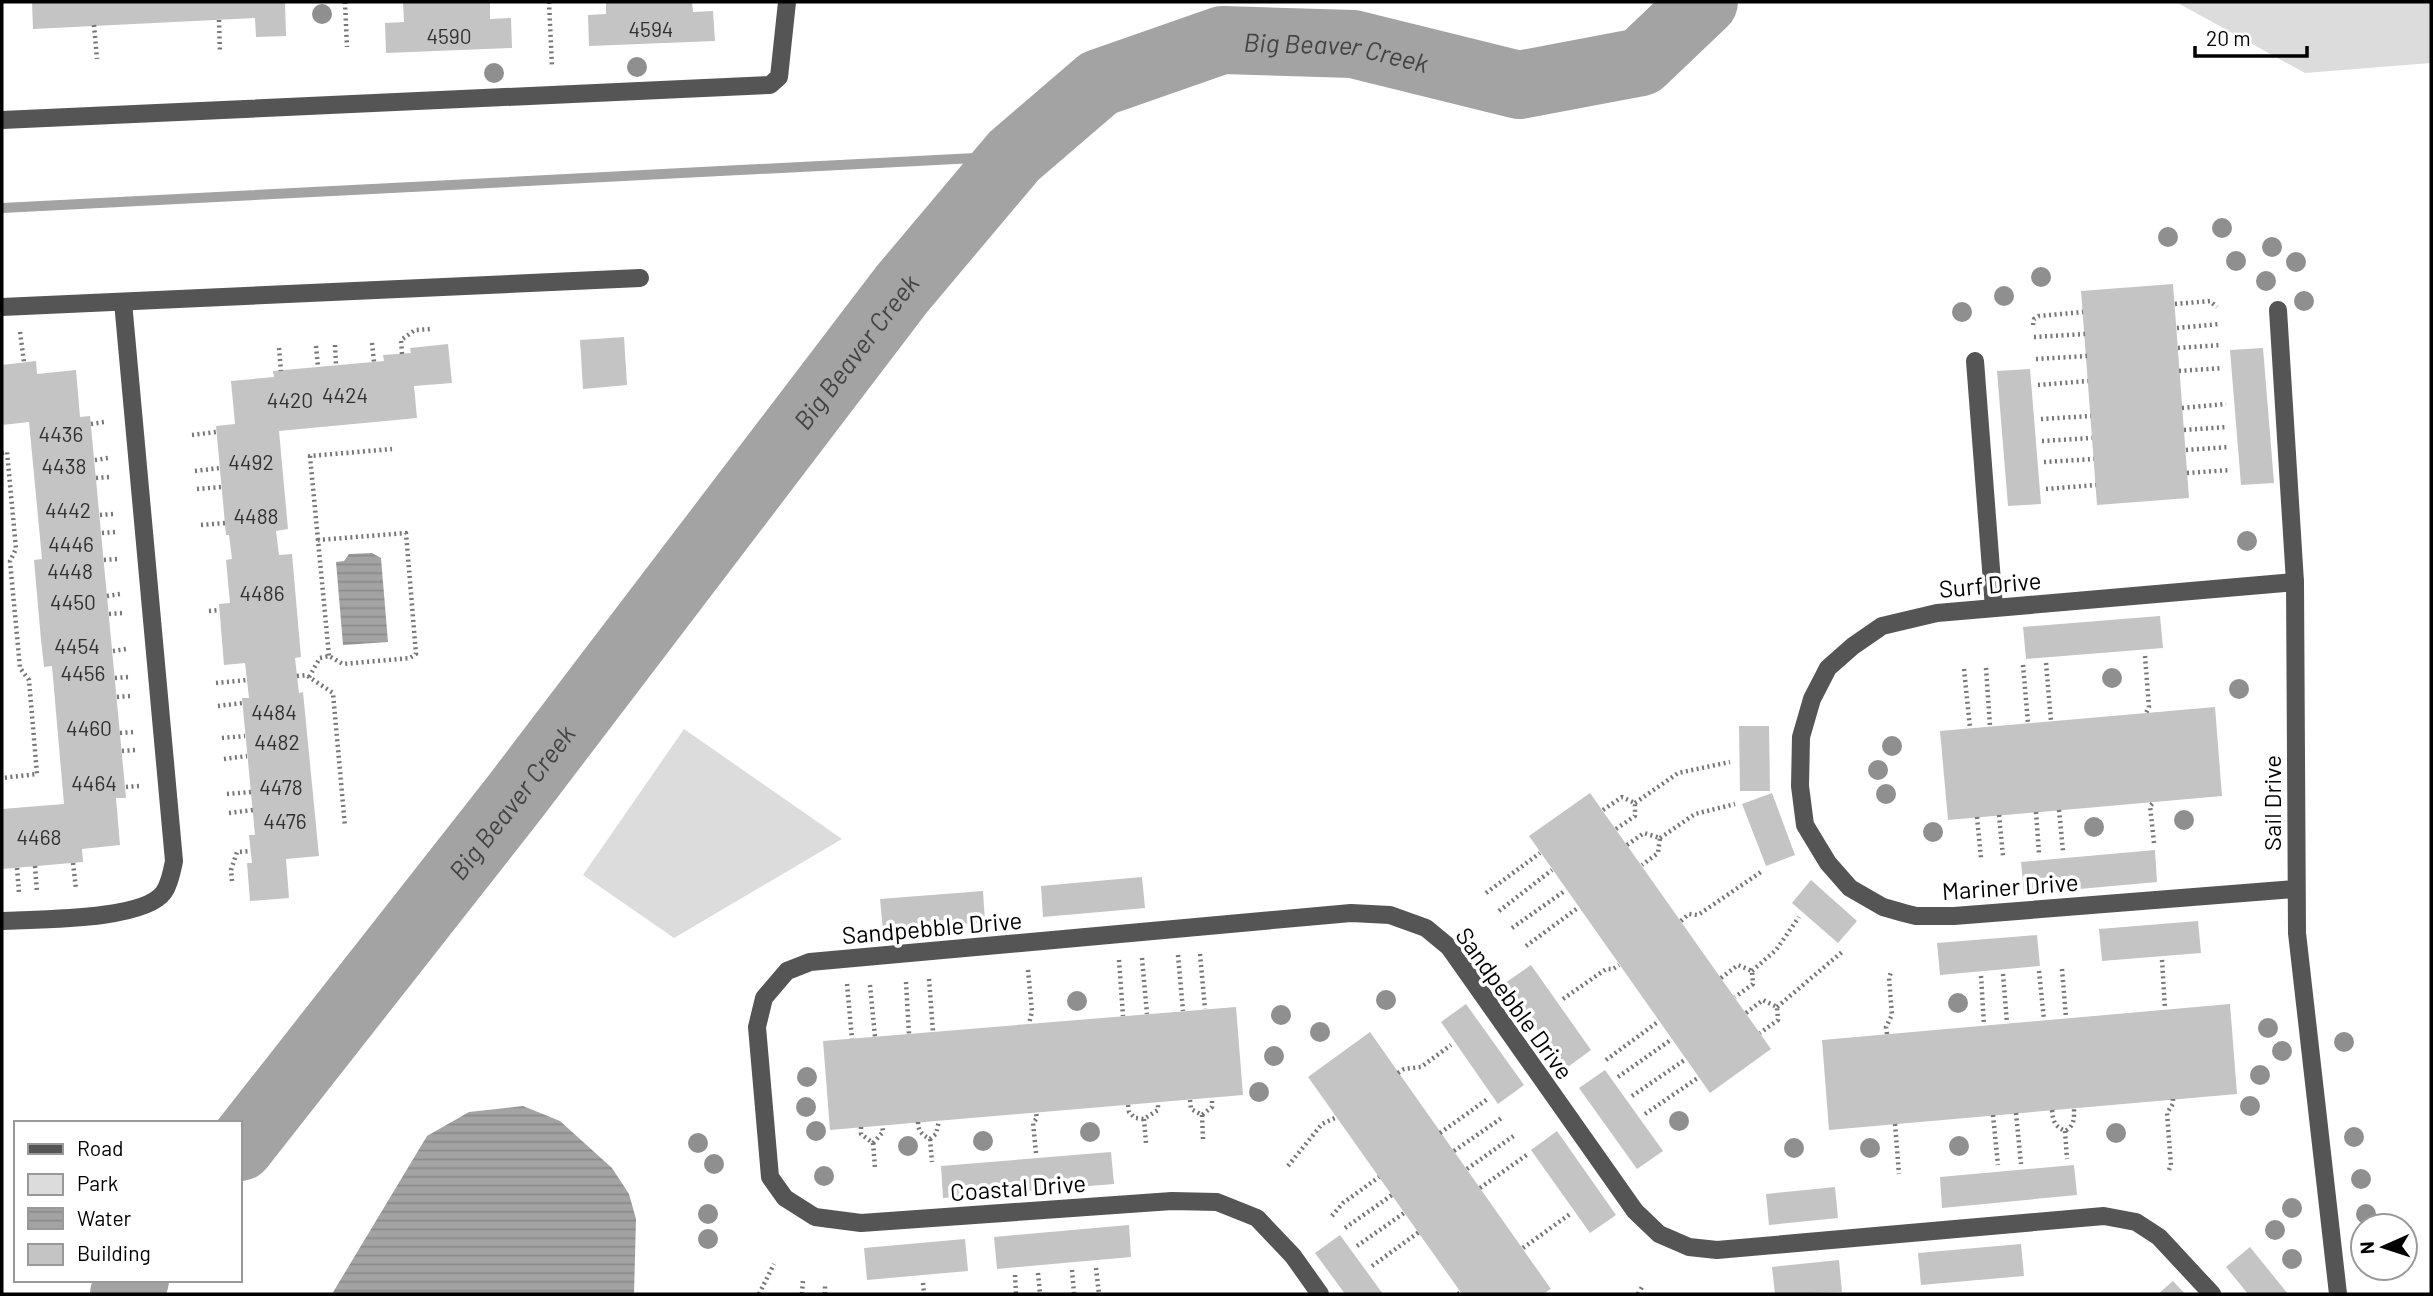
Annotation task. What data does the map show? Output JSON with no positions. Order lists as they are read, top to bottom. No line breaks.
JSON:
{"streets":{"street":["Surf Drive","Sail Drive","Mariner Drive","Sandpebble Drive","Coastal Drive"]},"crossings":[["Surf Drive","Sail Drive"],["Surf Drive","Mariner Drive"],["Sail Drive","Mariner Drive"],["Sandpebble Drive","Coastal Drive"]],"water":["Big Beaver Creek"],"house_numbers":["4594","4590","4424","4420","4436","4492","4438","4442","4488","4446","4448","4486","4450","4454","4456","4484","4460","4482","4464","4478","4476","4468"],"legend":["Road","Park","Water","Building"],"scale_bar":"20 m","north":"left"}
